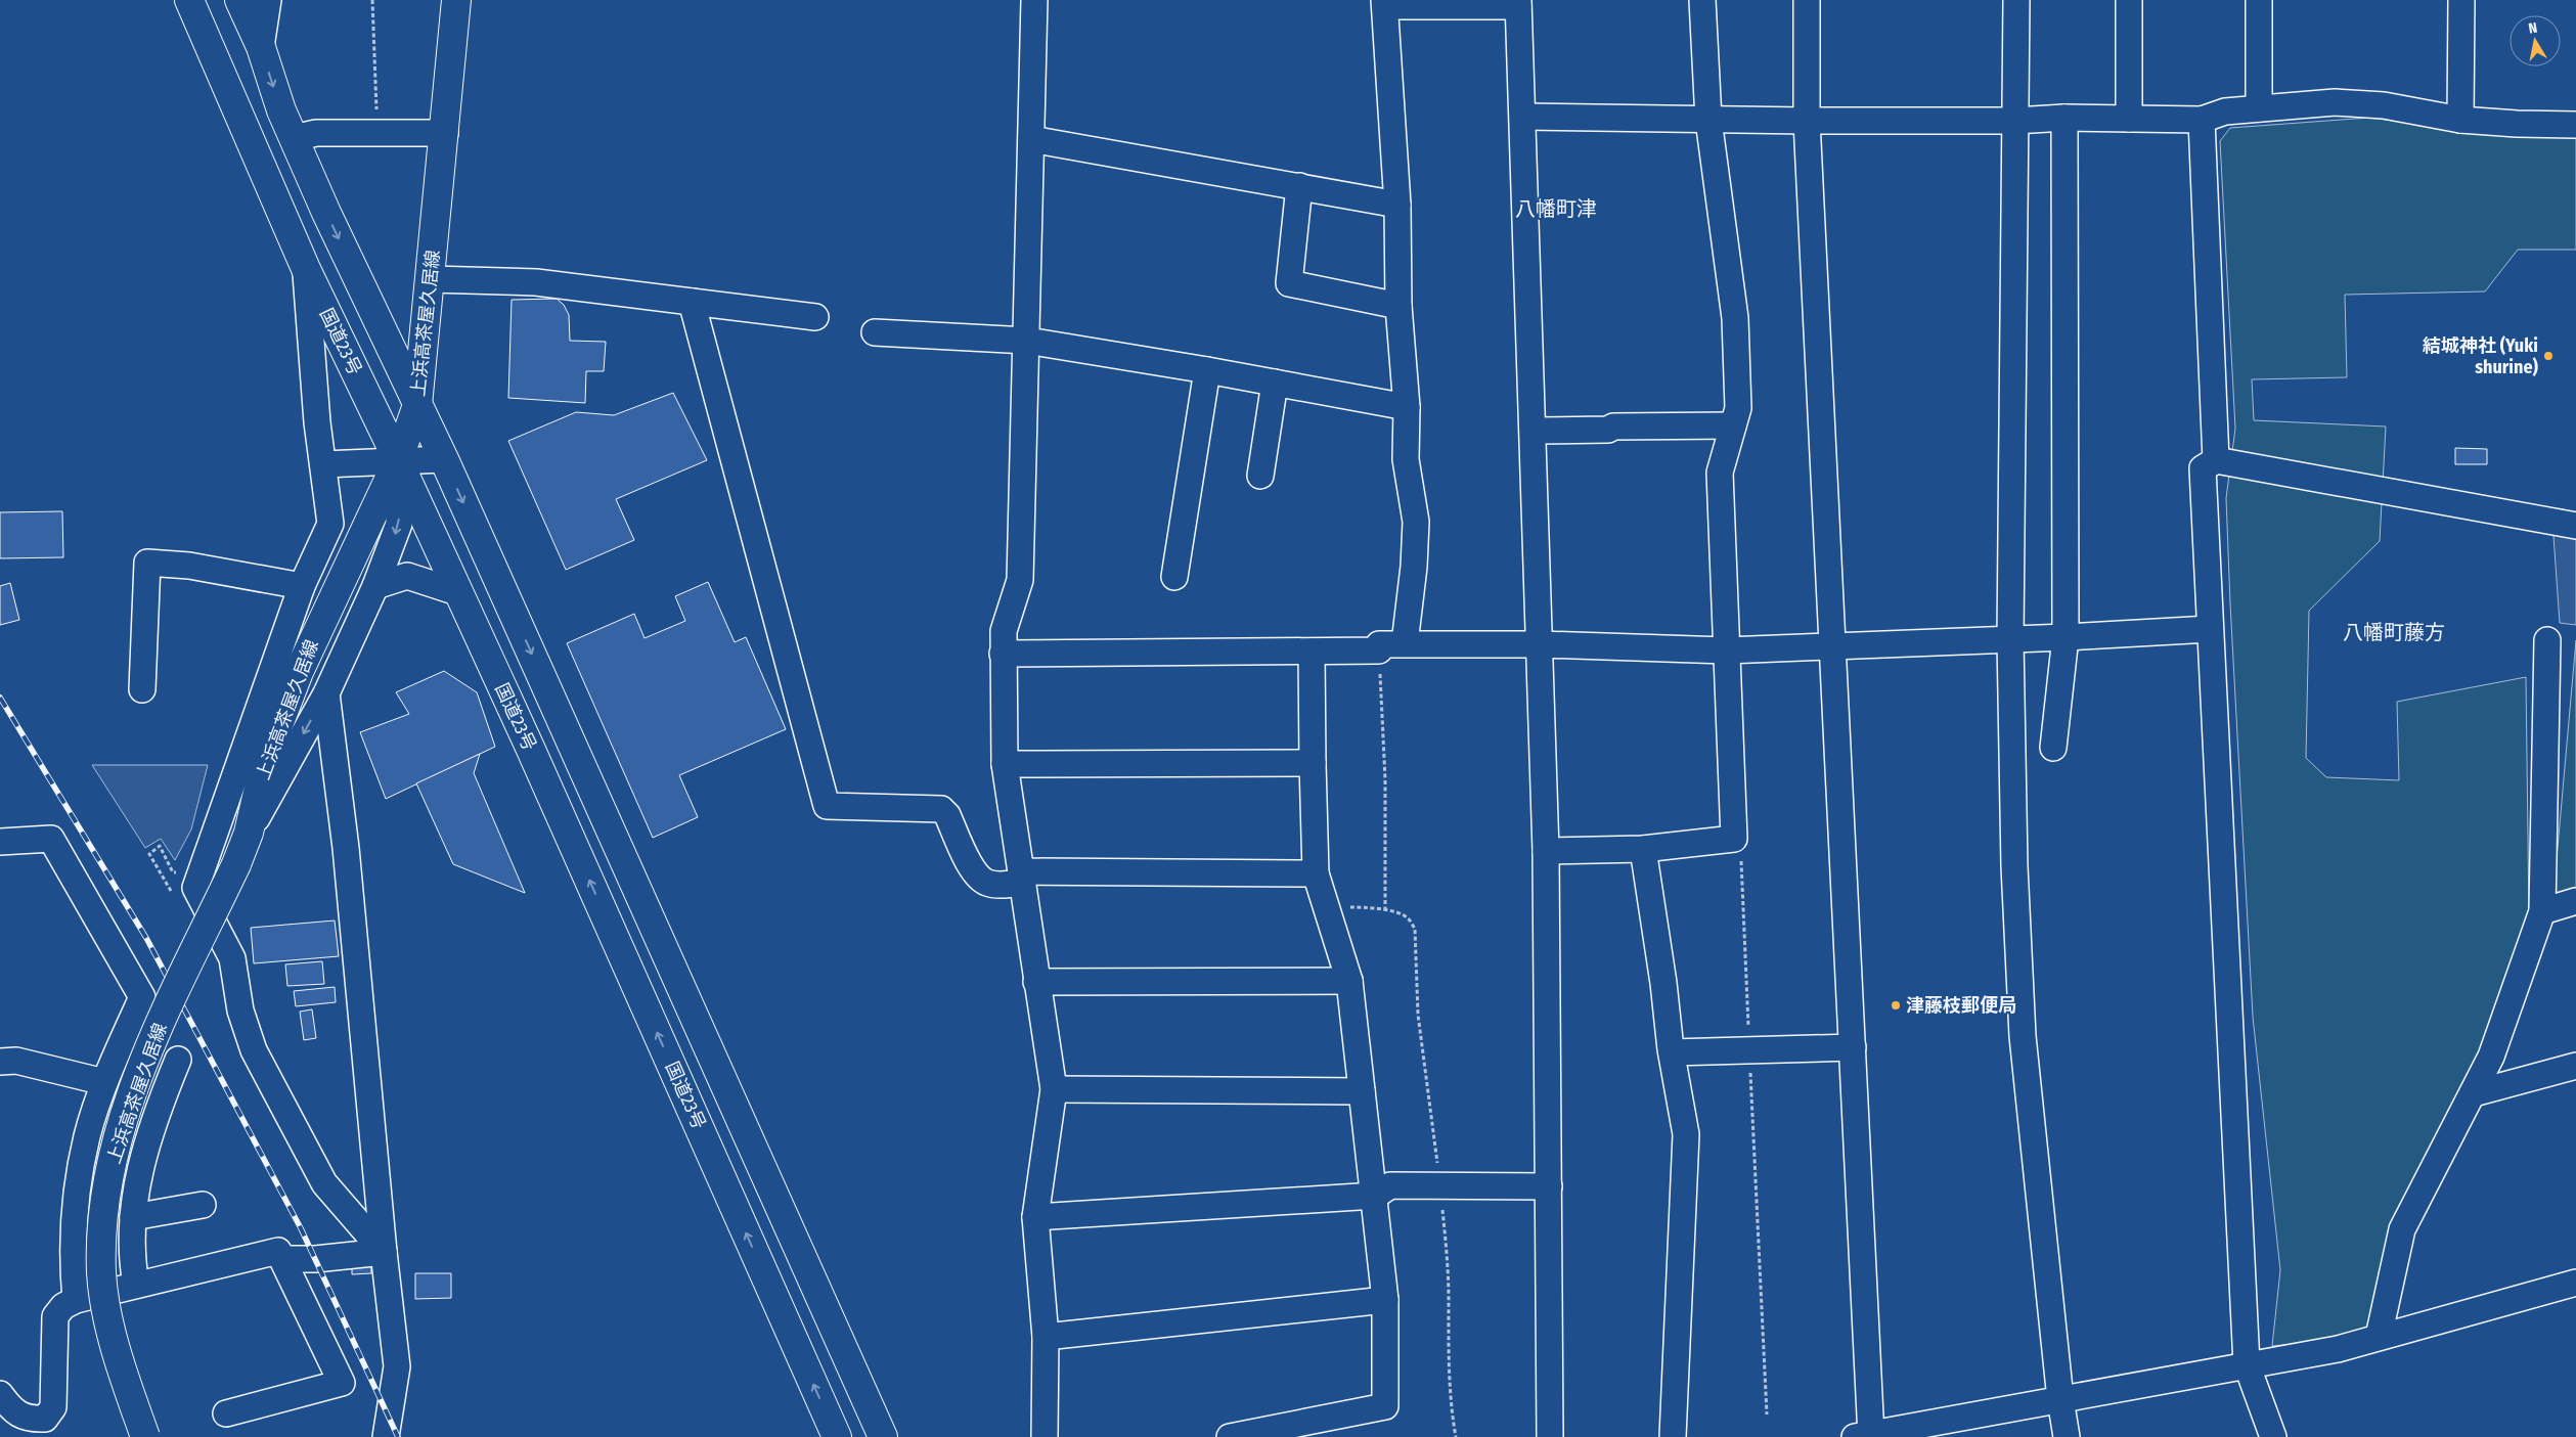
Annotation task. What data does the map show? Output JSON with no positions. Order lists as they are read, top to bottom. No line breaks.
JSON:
{"streets":{"main road":["上浜高茶屋久居線","国道23号"]},"crossings":[["上浜高茶屋久居線","国道23号"]],"districts":["八幡町津","八幡町藤方"],"places":["結城神社 (Yuki shurine)","津藤枝郵便局"],"north":"top"}
